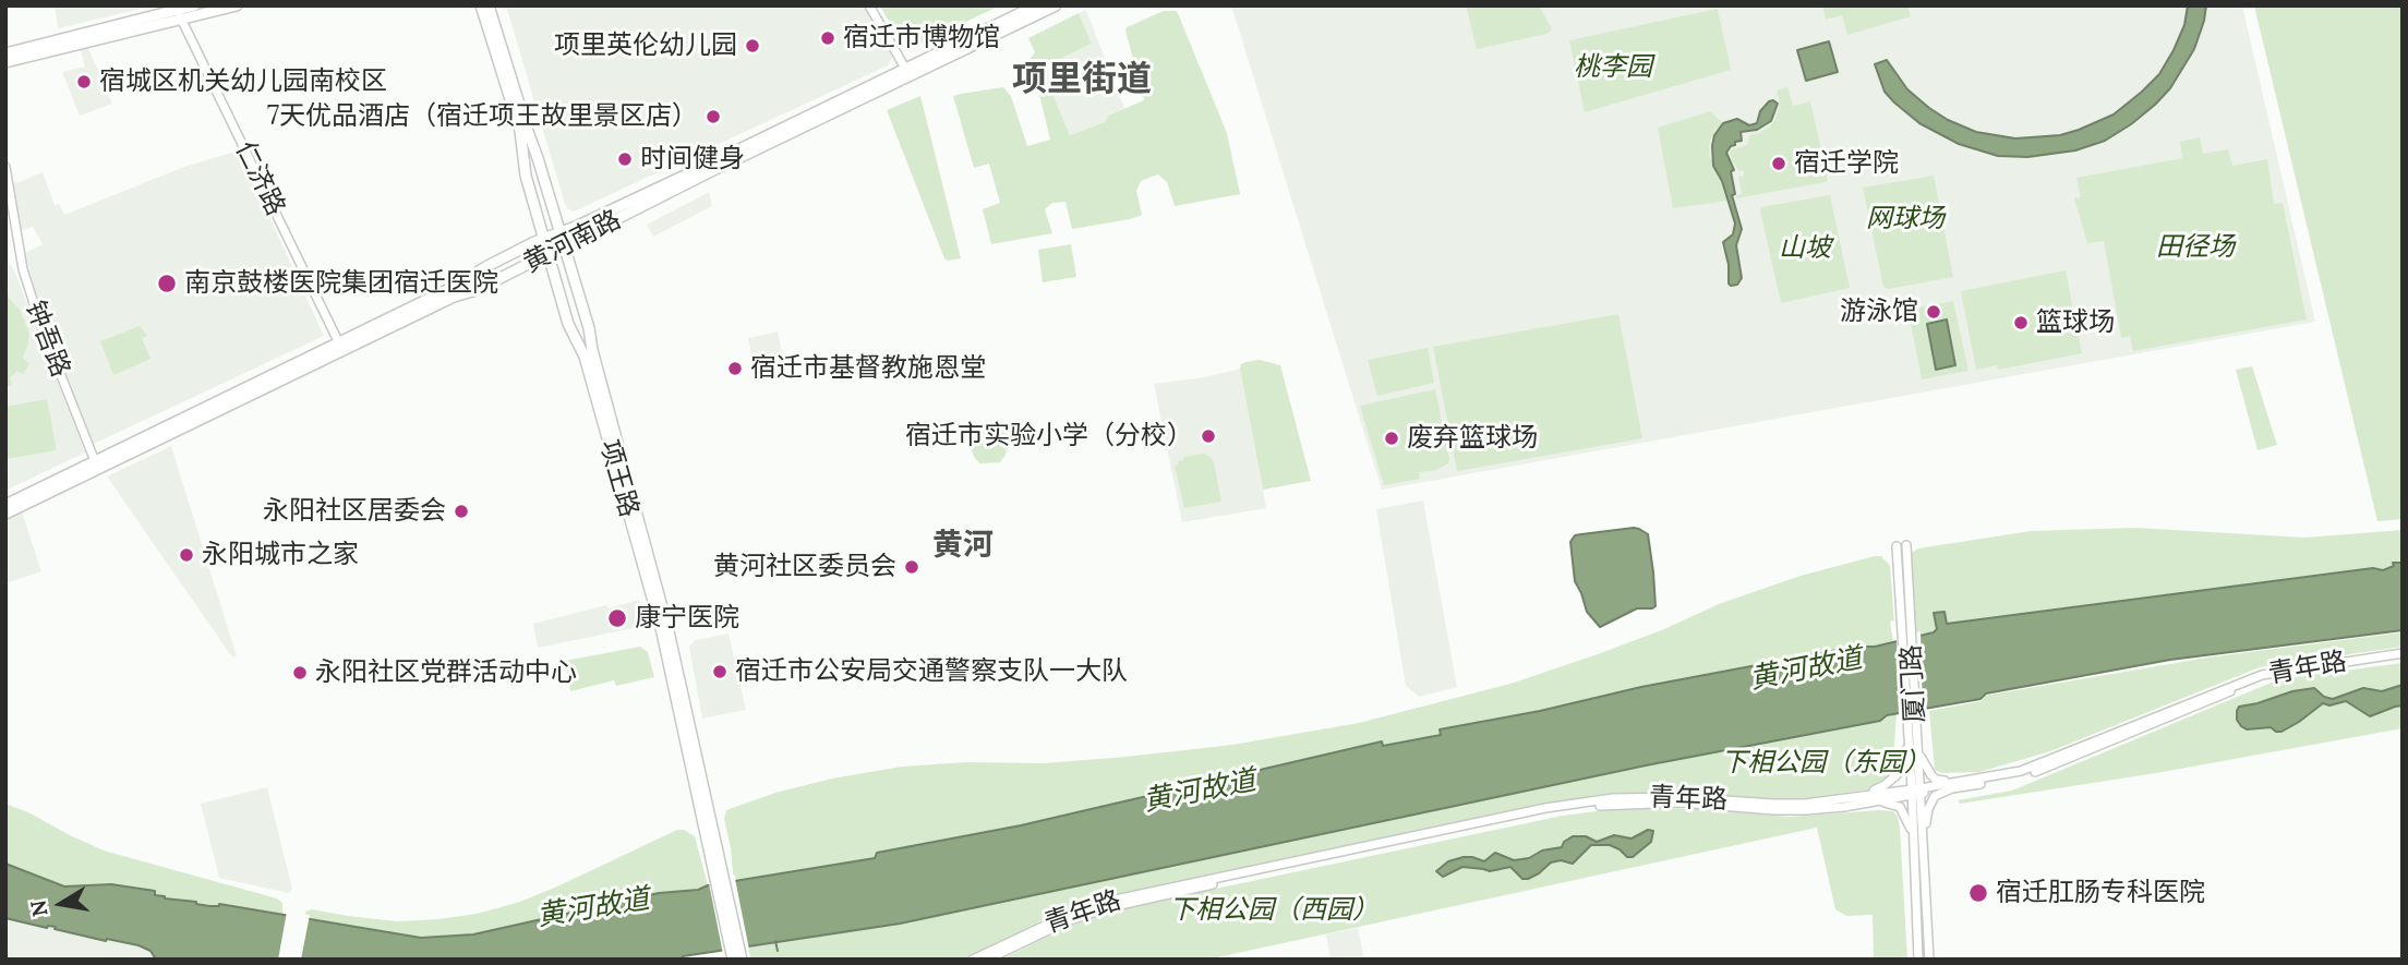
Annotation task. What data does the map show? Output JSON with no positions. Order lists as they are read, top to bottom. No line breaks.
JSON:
{"streets":{"main road":["黄河南路","项王路"],"street":["仁济路","钟吾路","青年路","厦门路"]},"crossings":[["仁济路","黄河南路"],["黄河南路","钟吾路"],["黄河南路","项王路"],["青年路","厦门路"]],"districts":["项里街道","黄河"],"water":["黄河故道"],"parks":["桃李园","网球场","田径场","山坡","下相公园（东园）","下相公园（西园）"],"places":["宿迁市博物馆","项里英伦幼儿园","宿城区机关幼儿园南校区","7天优品酒店（宿迁项王故里景区店）","时间健身","宿迁学院","南京鼓楼医院集团宿迁医院","游泳馆","篮球场","宿迁市基督教施恩堂","宿迁市实验小学（分校）","废弃篮球场","永阳社区居委会","永阳城市之家","黄河社区委员会","康宁医院","宿迁市公安局交通警察支队一大队","永阳社区党群活动中心","宿迁肛肠专科医院"],"north":"left"}
